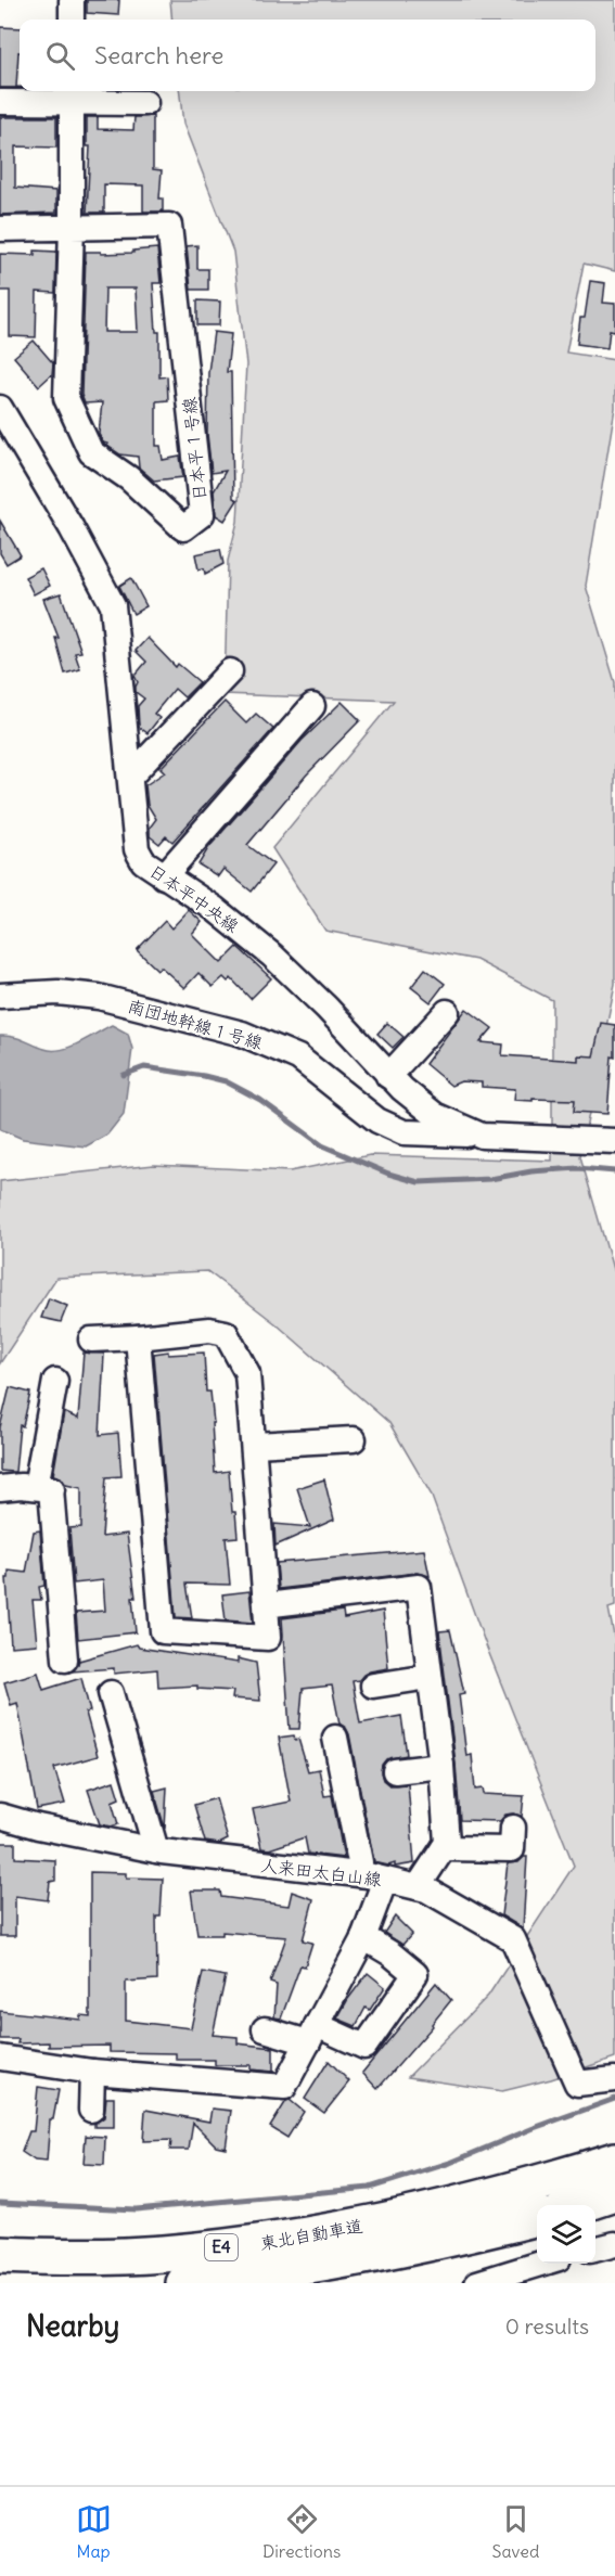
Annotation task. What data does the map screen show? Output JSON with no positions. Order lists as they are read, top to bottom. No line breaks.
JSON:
{"streets":{"highway":["東北自動車道","E4"],"street":["日本平１号線","日本平中央線","南団地幹線１号線","人来田太白山線"]},"crossings":[["日本平中央線","南団地幹線１号線"]],"page":{"search":"Search here","heading":["Nearby","0 results"],"nav":["Map","Directions","Saved"]}}
